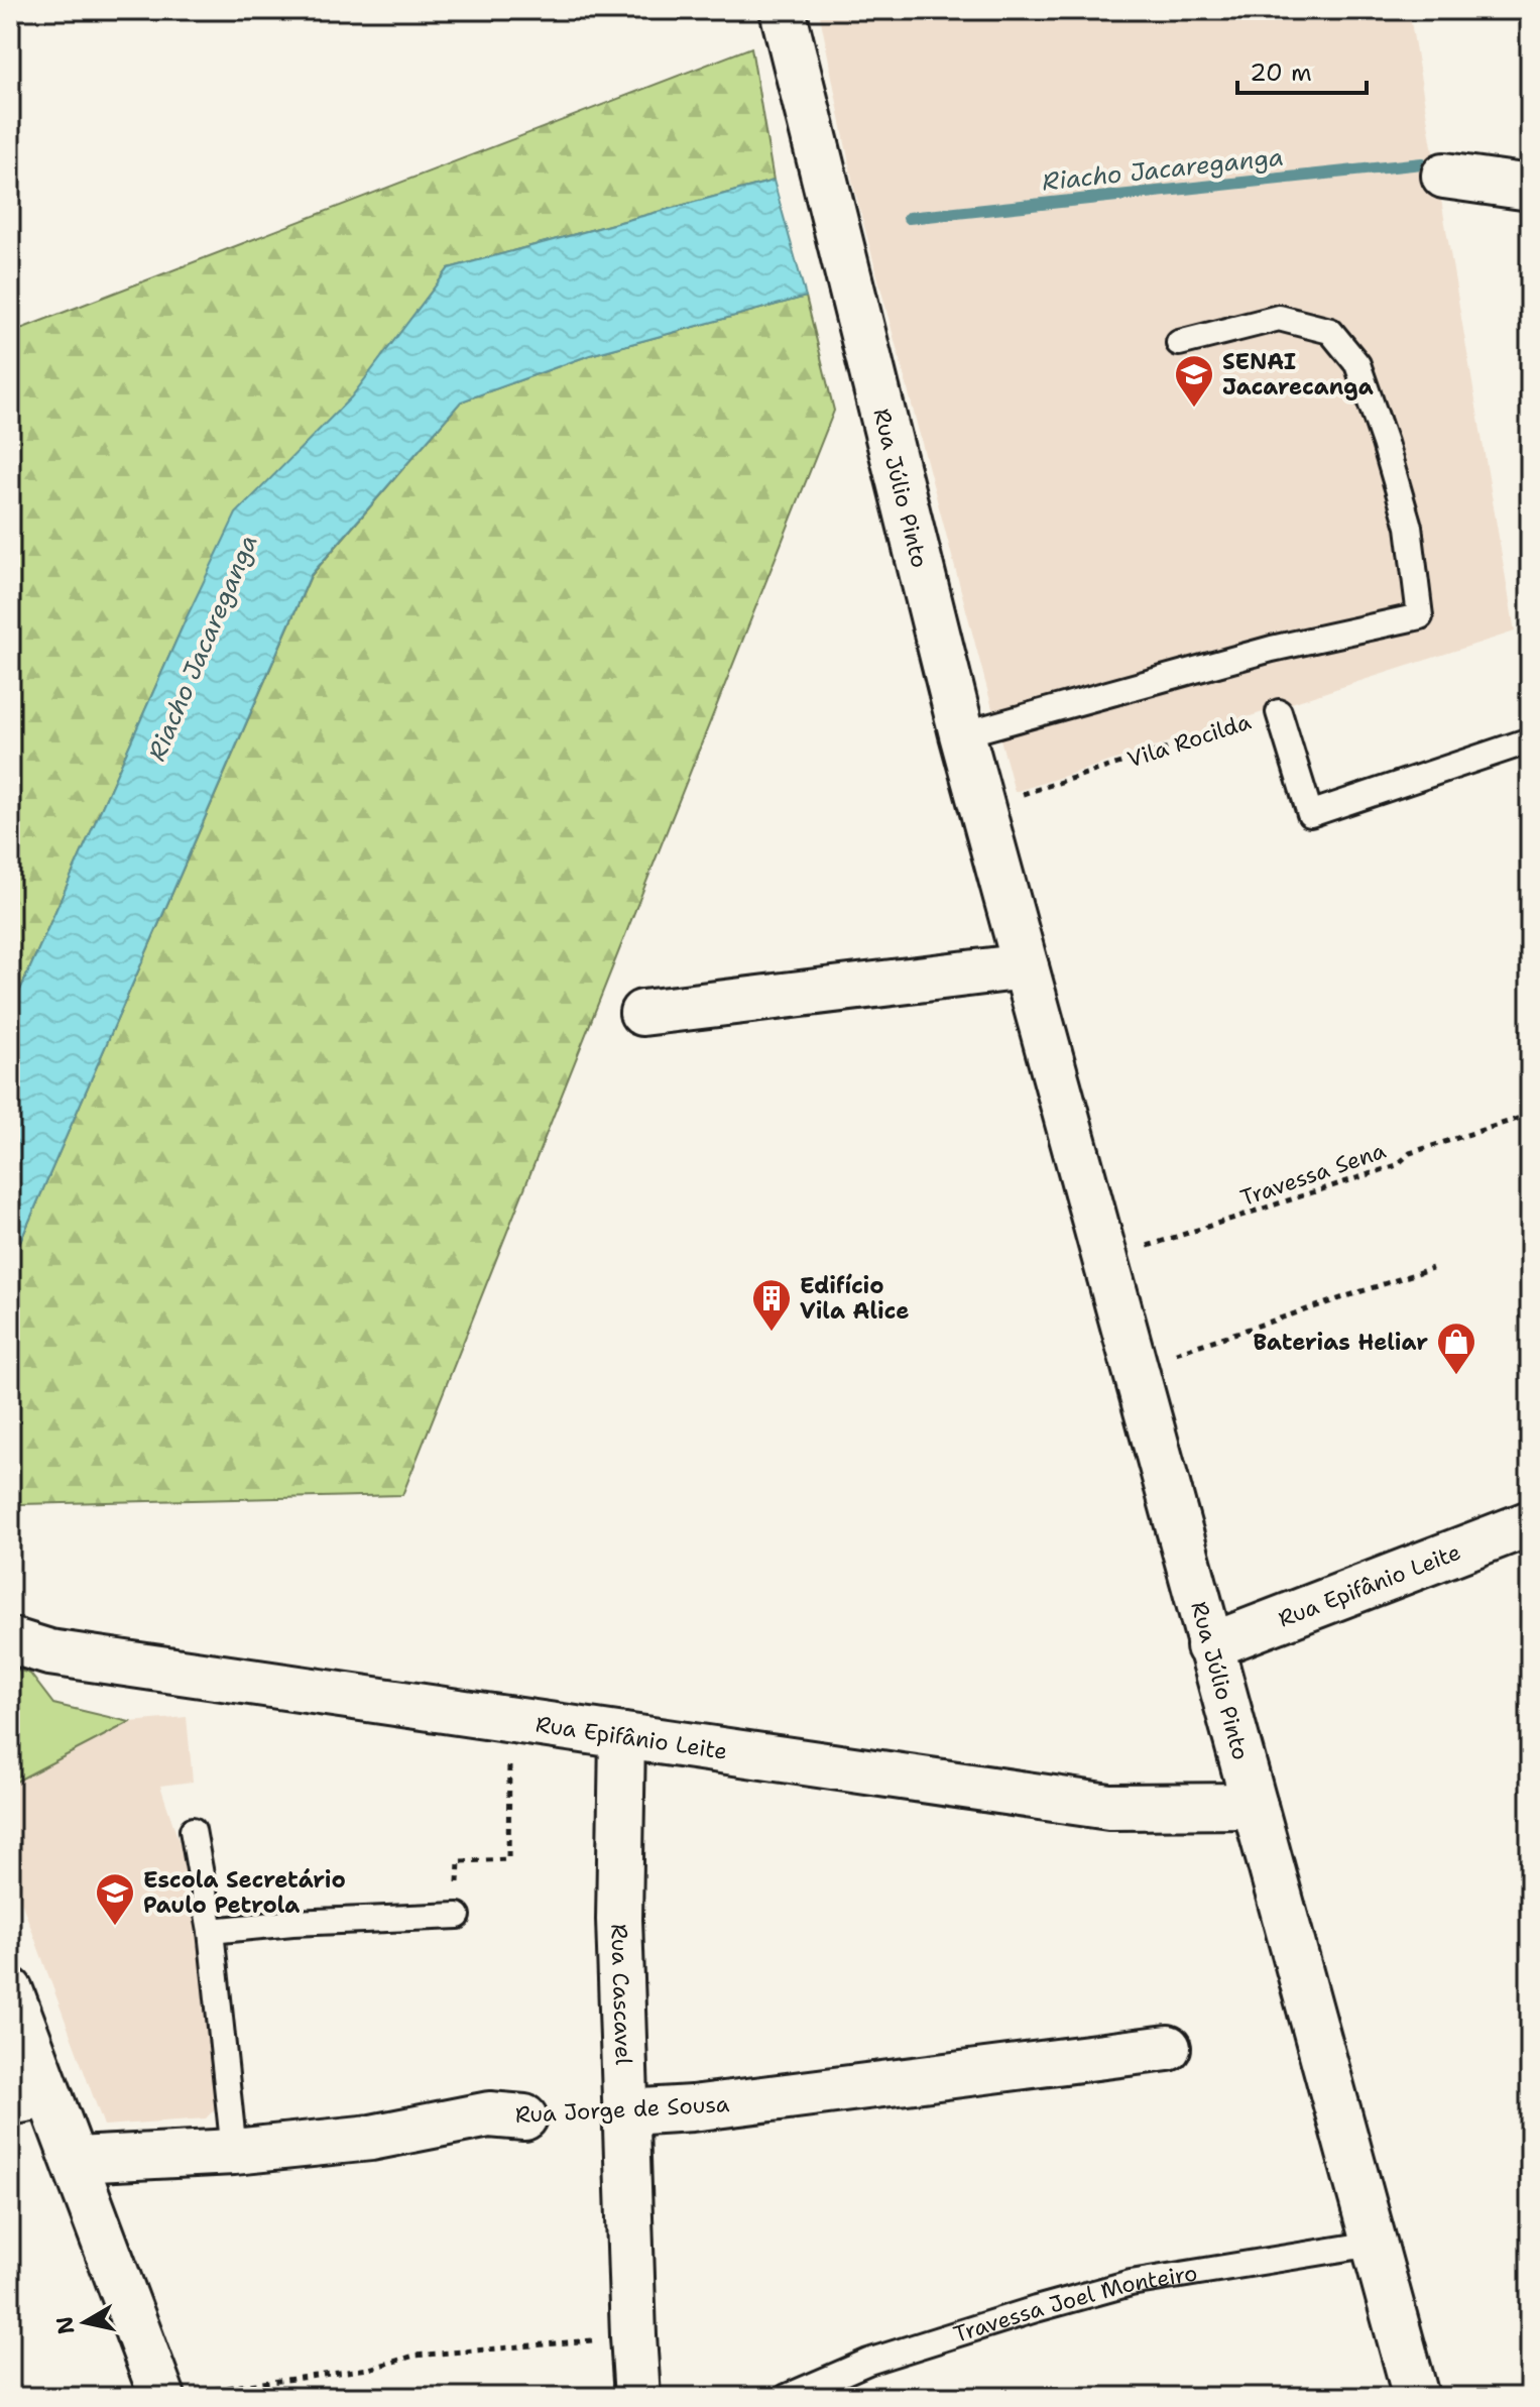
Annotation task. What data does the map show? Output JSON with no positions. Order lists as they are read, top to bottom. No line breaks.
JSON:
{"streets":{"street":["Rua Júlio Pinto","Rua Epifânio Leite","Rua Cascavel","Rua Jorge de Sousa"],"lane":["Vila Rocilda","Travessa Joel Monteiro"],"path":["Travessa Sena"]},"crossings":[["Rua Júlio Pinto","Travessa Sena"],["Rua Júlio Pinto","Rua Epifânio Leite"],["Rua Júlio Pinto","Travessa Joel Monteiro"],["Rua Epifânio Leite","Rua Cascavel"],["Rua Cascavel","Rua Jorge de Sousa"]],"water":["Riacho Jacareganga"],"places":{"school or university":["SENAI Jacarecanga","Escola Secretário Paulo Petrola"],"building":["Edifício Vila Alice"],"shop":["Baterias Heliar"]},"scale_bar":"20 m","north":"left"}
